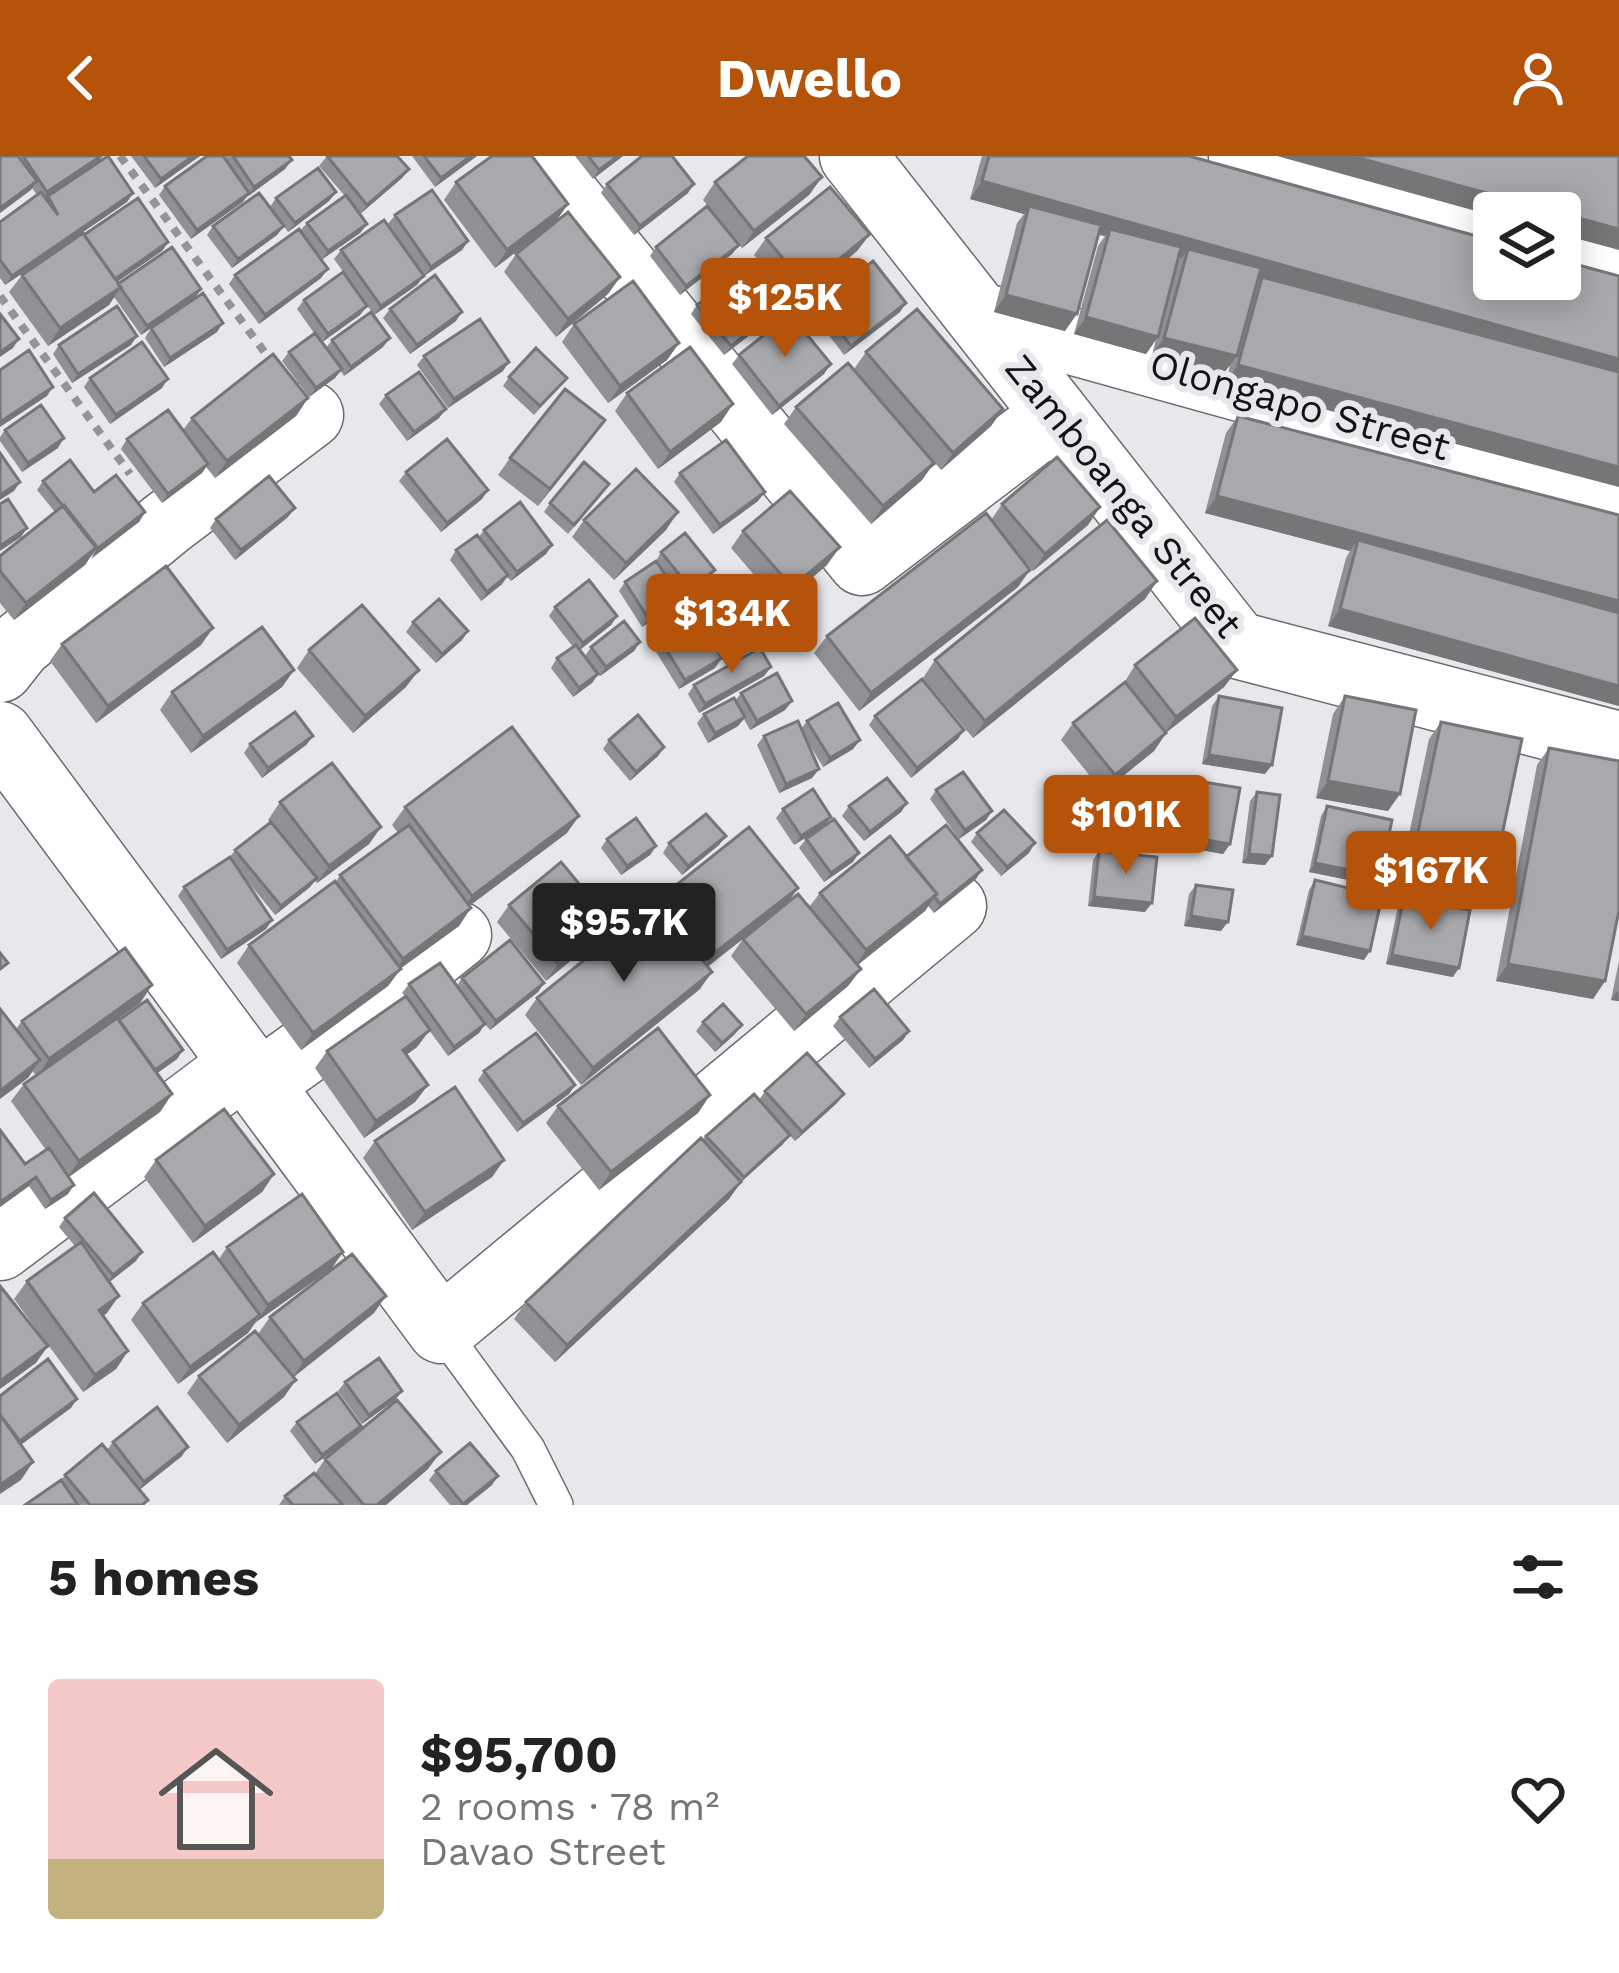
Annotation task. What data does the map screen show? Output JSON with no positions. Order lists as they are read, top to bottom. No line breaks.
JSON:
{"streets":{"street":["Olongapo Street","Zamboanga Street"]},"crossings":[["Olongapo Street","Zamboanga Street"]],"page":{"header":"Dwello","price":["$125K","$134K","$101K","$167K","$95.7K"],"heading":"5 homes","list":[{"name":"$95,700","note":"2 rooms · 78 m² · Davao Street"}]}}
